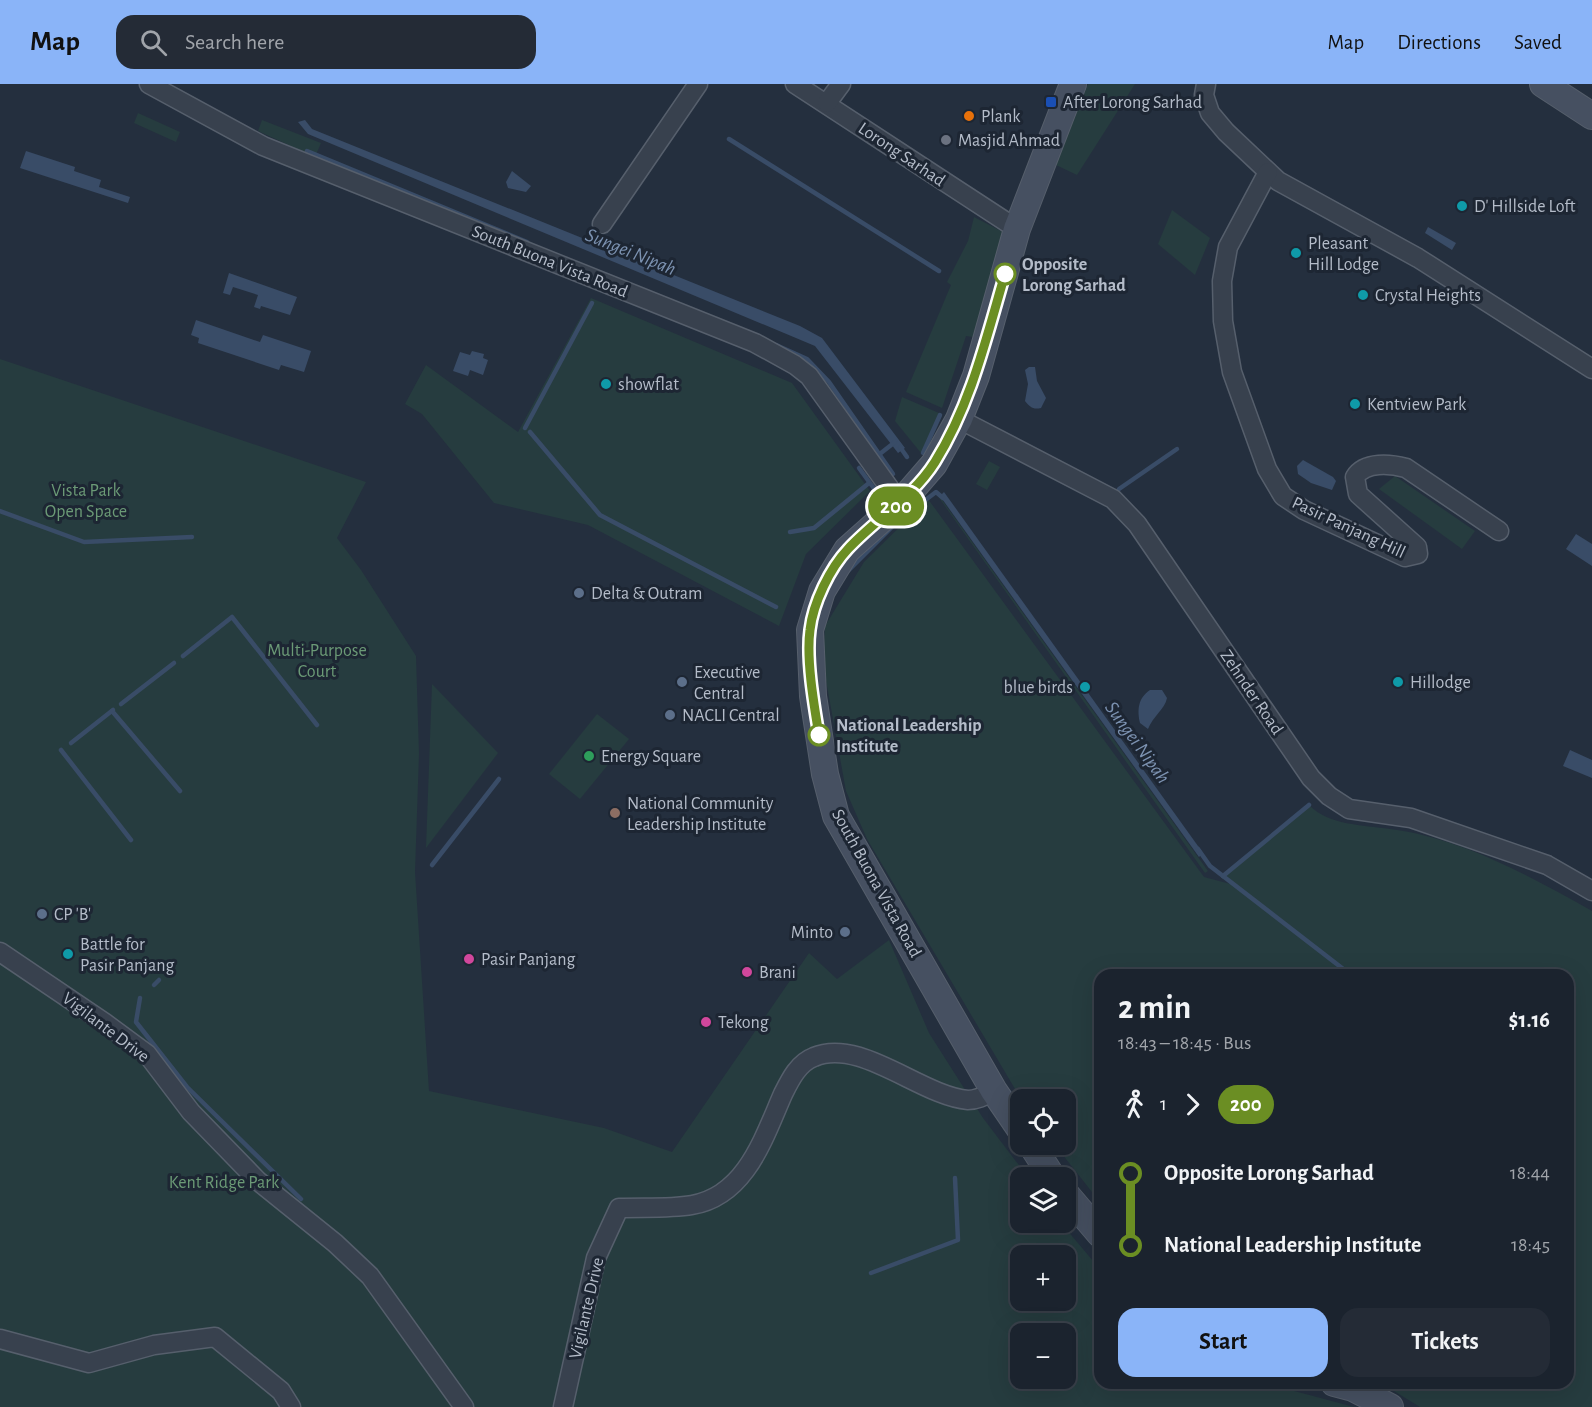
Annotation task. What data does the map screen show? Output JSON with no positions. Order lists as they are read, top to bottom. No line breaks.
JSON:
{"streets":{"street":["Lorong Sarhad","South Buona Vista Road","Pasir Panjang Hill","Zehnder Road","Vigilante Drive"]},"crossings":[["Lorong Sarhad","South Buona Vista Road"],["South Buona Vista Road","Zehnder Road"],["South Buona Vista Road","Vigilante Drive"]],"water":["Sungei Nipah"],"parks":["Vista Park Open Space","Multi-Purpose Court","Kent Ridge Park"],"places":{"transit":["After Lorong Sarhad"],"other":["Plank","Masjid Ahmad","D' Hillside Loft","Pleasant Hill Lodge","Opposite Lorong Sarhad","Crystal Heights","showflat","Kentview Park","Delta & Outram","Executive Central","Hillodge","blue birds","NACLI Central","National Leadership Institute","Energy Square","National Community Leadership Institute","CP 'B'","Minto","Battle for Pasir Panjang","Pasir Panjang","Brani","Tekong"]},"lines":["bus line 200"],"page":{"header":"Map","search":"Search here","nav":["Map","Directions","Saved"],"on_map":"200","heading":["2 min","18:43 – 18:45 · Bus","$1.16"],"legs":["1","200"],"map_buttons":["+","−"],"list":[{"name":"Opposite Lorong Sarhad","value":"18:44"},{"name":"National Leadership Institute","value":"18:45"}],"buttons":["Start","Tickets"]}}
